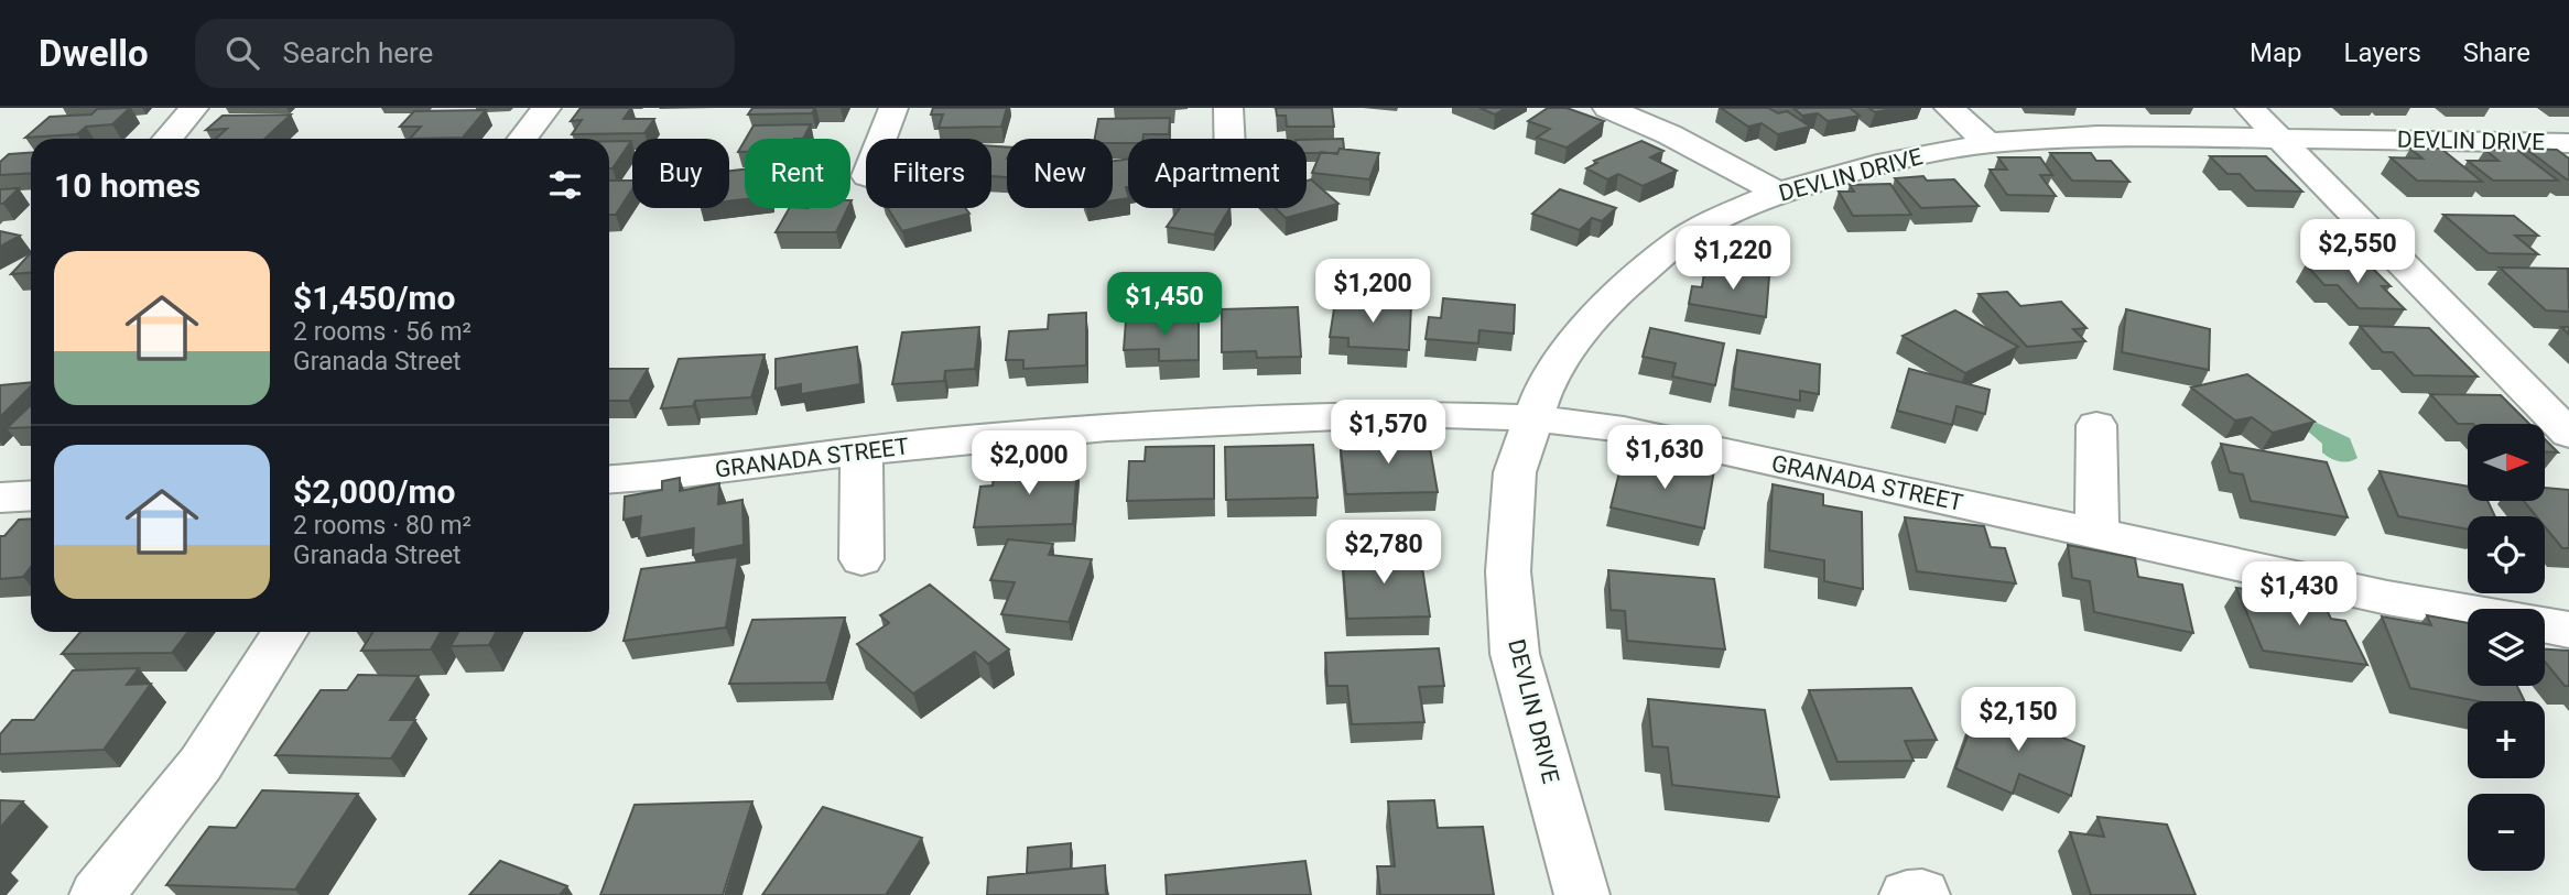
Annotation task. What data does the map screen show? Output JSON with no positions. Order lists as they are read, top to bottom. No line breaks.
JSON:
{"streets":{"street":["DEVLIN DRIVE","GRANADA STREET"]},"crossings":[["DEVLIN DRIVE","GRANADA STREET"]],"north":"right","page":{"header":"Dwello","search":"Search here","nav":["Map","Layers","Share"],"chip":["Buy","Rent","Filters","New","Apartment"],"heading":"10 homes","price":["$2,550","$1,220","$1,200","$1,450","$1,570","$1,630","$2,000","$2,780","$1,430","$2,150"],"list":[{"name":"$1,450/mo","note":"2 rooms · 56 m² · Granada Street"},{"name":"$2,000/mo","note":"2 rooms · 80 m² · Granada Street"}],"map_buttons":["+","−"]}}
